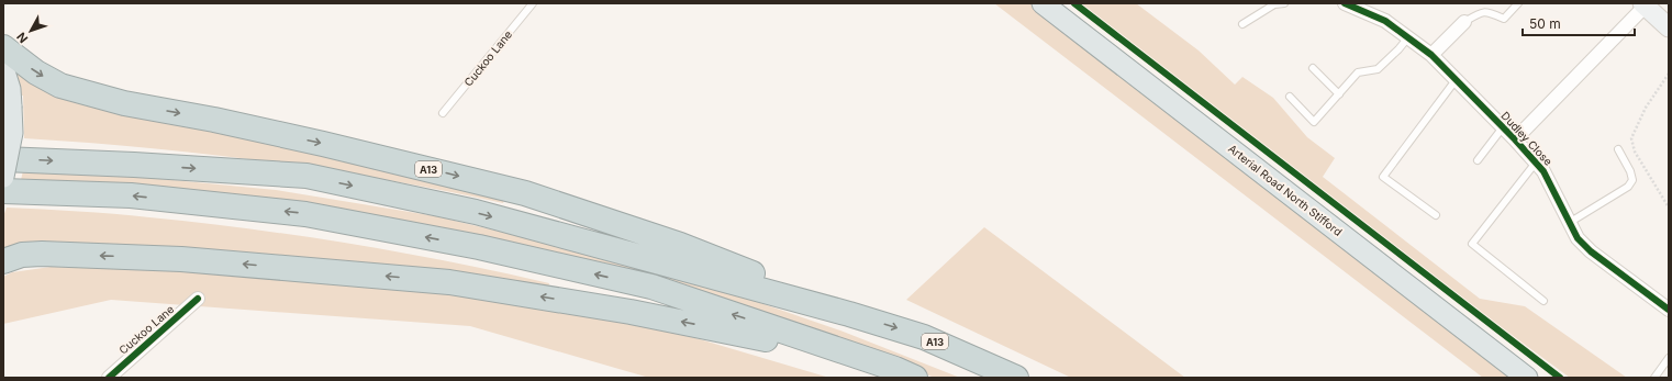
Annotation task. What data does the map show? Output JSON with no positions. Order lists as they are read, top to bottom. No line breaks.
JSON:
{"streets":{"highway":["A13"],"main road":["Arterial Road North Stifford"],"street":["Cuckoo Lane","Dudley Close"]},"scale_bar":"50 m","north":"bottom left"}
